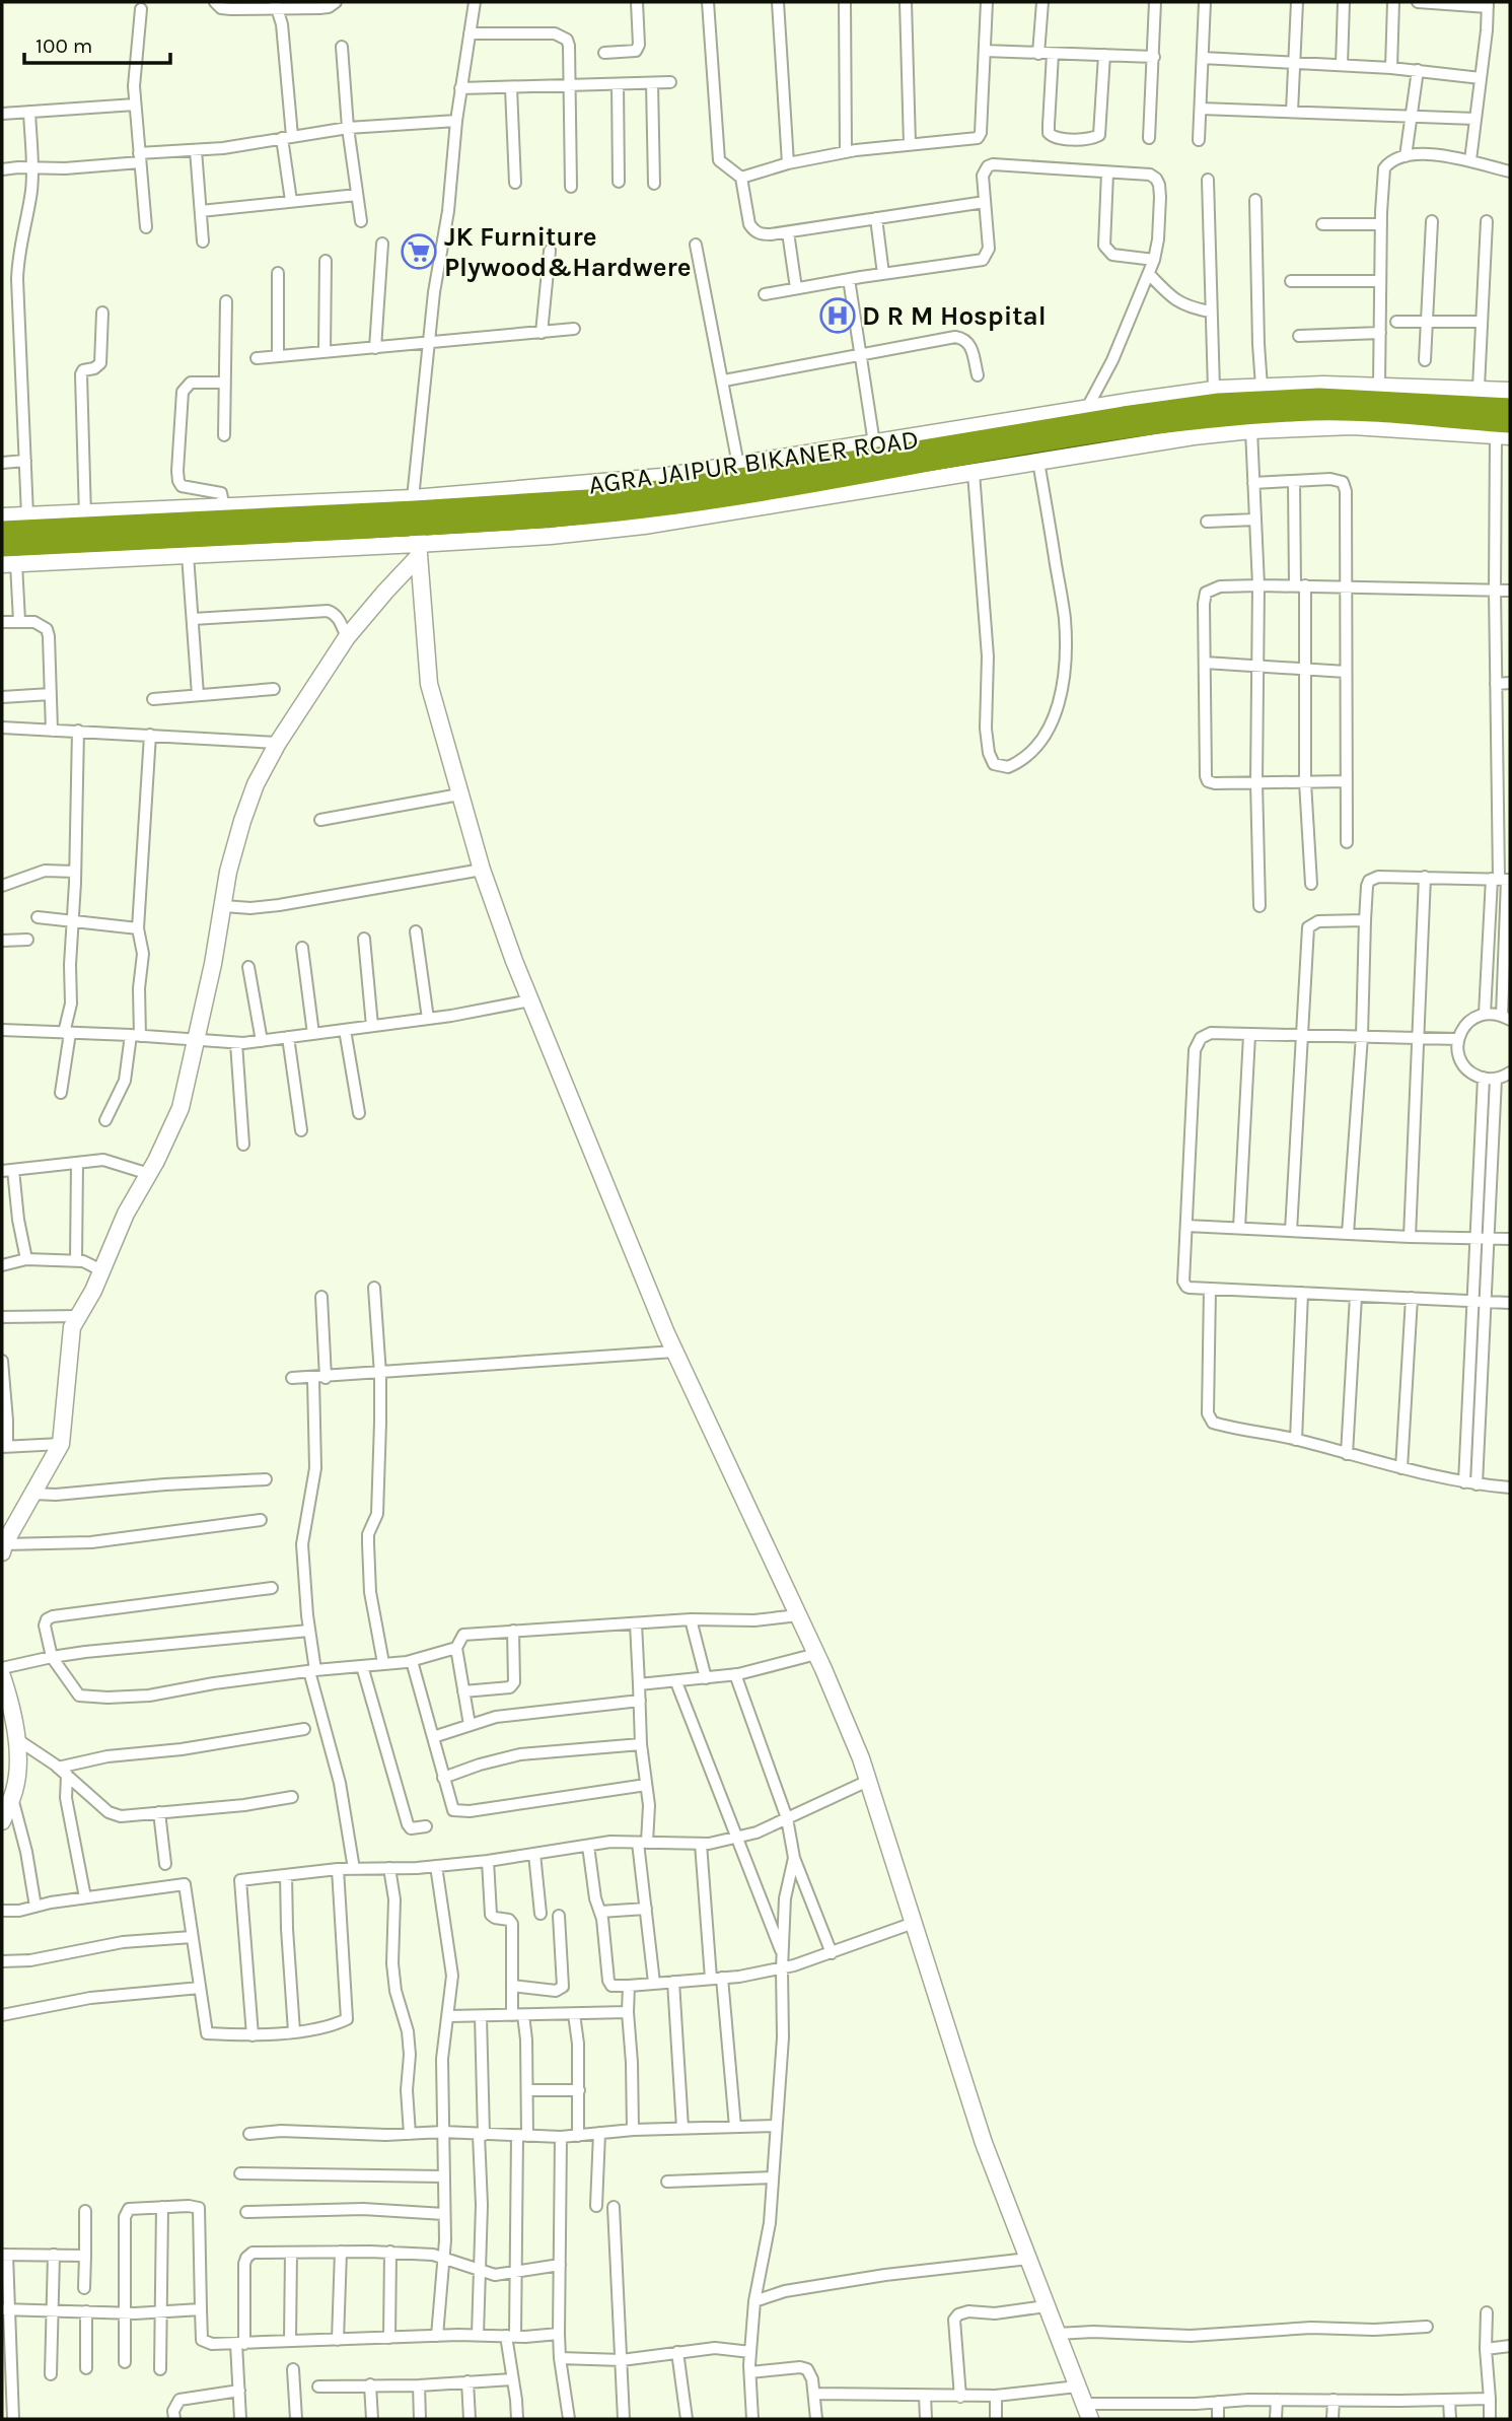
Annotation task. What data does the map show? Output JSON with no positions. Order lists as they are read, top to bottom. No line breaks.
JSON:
{"streets":{"highway":["AGRA JAIPUR BIKANER ROAD"]},"places":{"supermarket":["JK Furniture Plywood&Hardwere"],"hospital":["D R M Hospital"]},"scale_bar":"100 m"}
